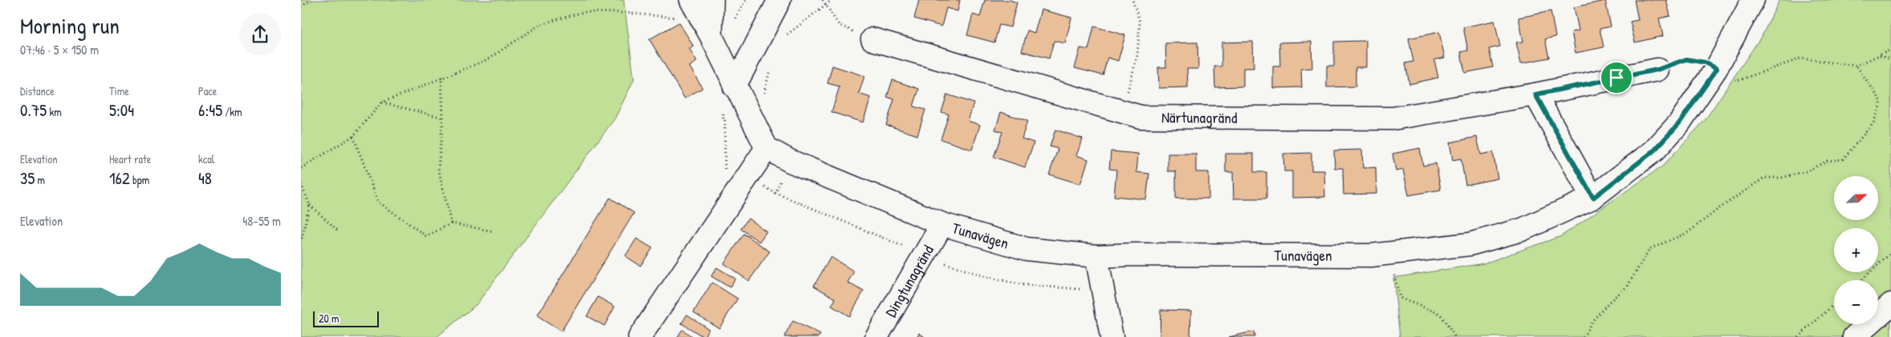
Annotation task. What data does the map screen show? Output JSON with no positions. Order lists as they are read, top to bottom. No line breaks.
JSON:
{"streets":{"street":["Närtunagränd","Tunavägen","Dingtunagränd"]},"crossings":[["Tunavägen","Dingtunagränd"]],"scale_bar":"20 m","north":"top right","page":{"heading":["Morning run","07:46 · 5 × 150 m"],"stats":[["Distance","0.75 km"],["Time","5:04"],["Pace","6:45 /km"],["Elevation","35 m"],["Heart rate","162 bpm"],["kcal","48"]],"map_buttons":["+","−"],"chart":["Elevation","48–55 m"],"scale":"20 m"}}
